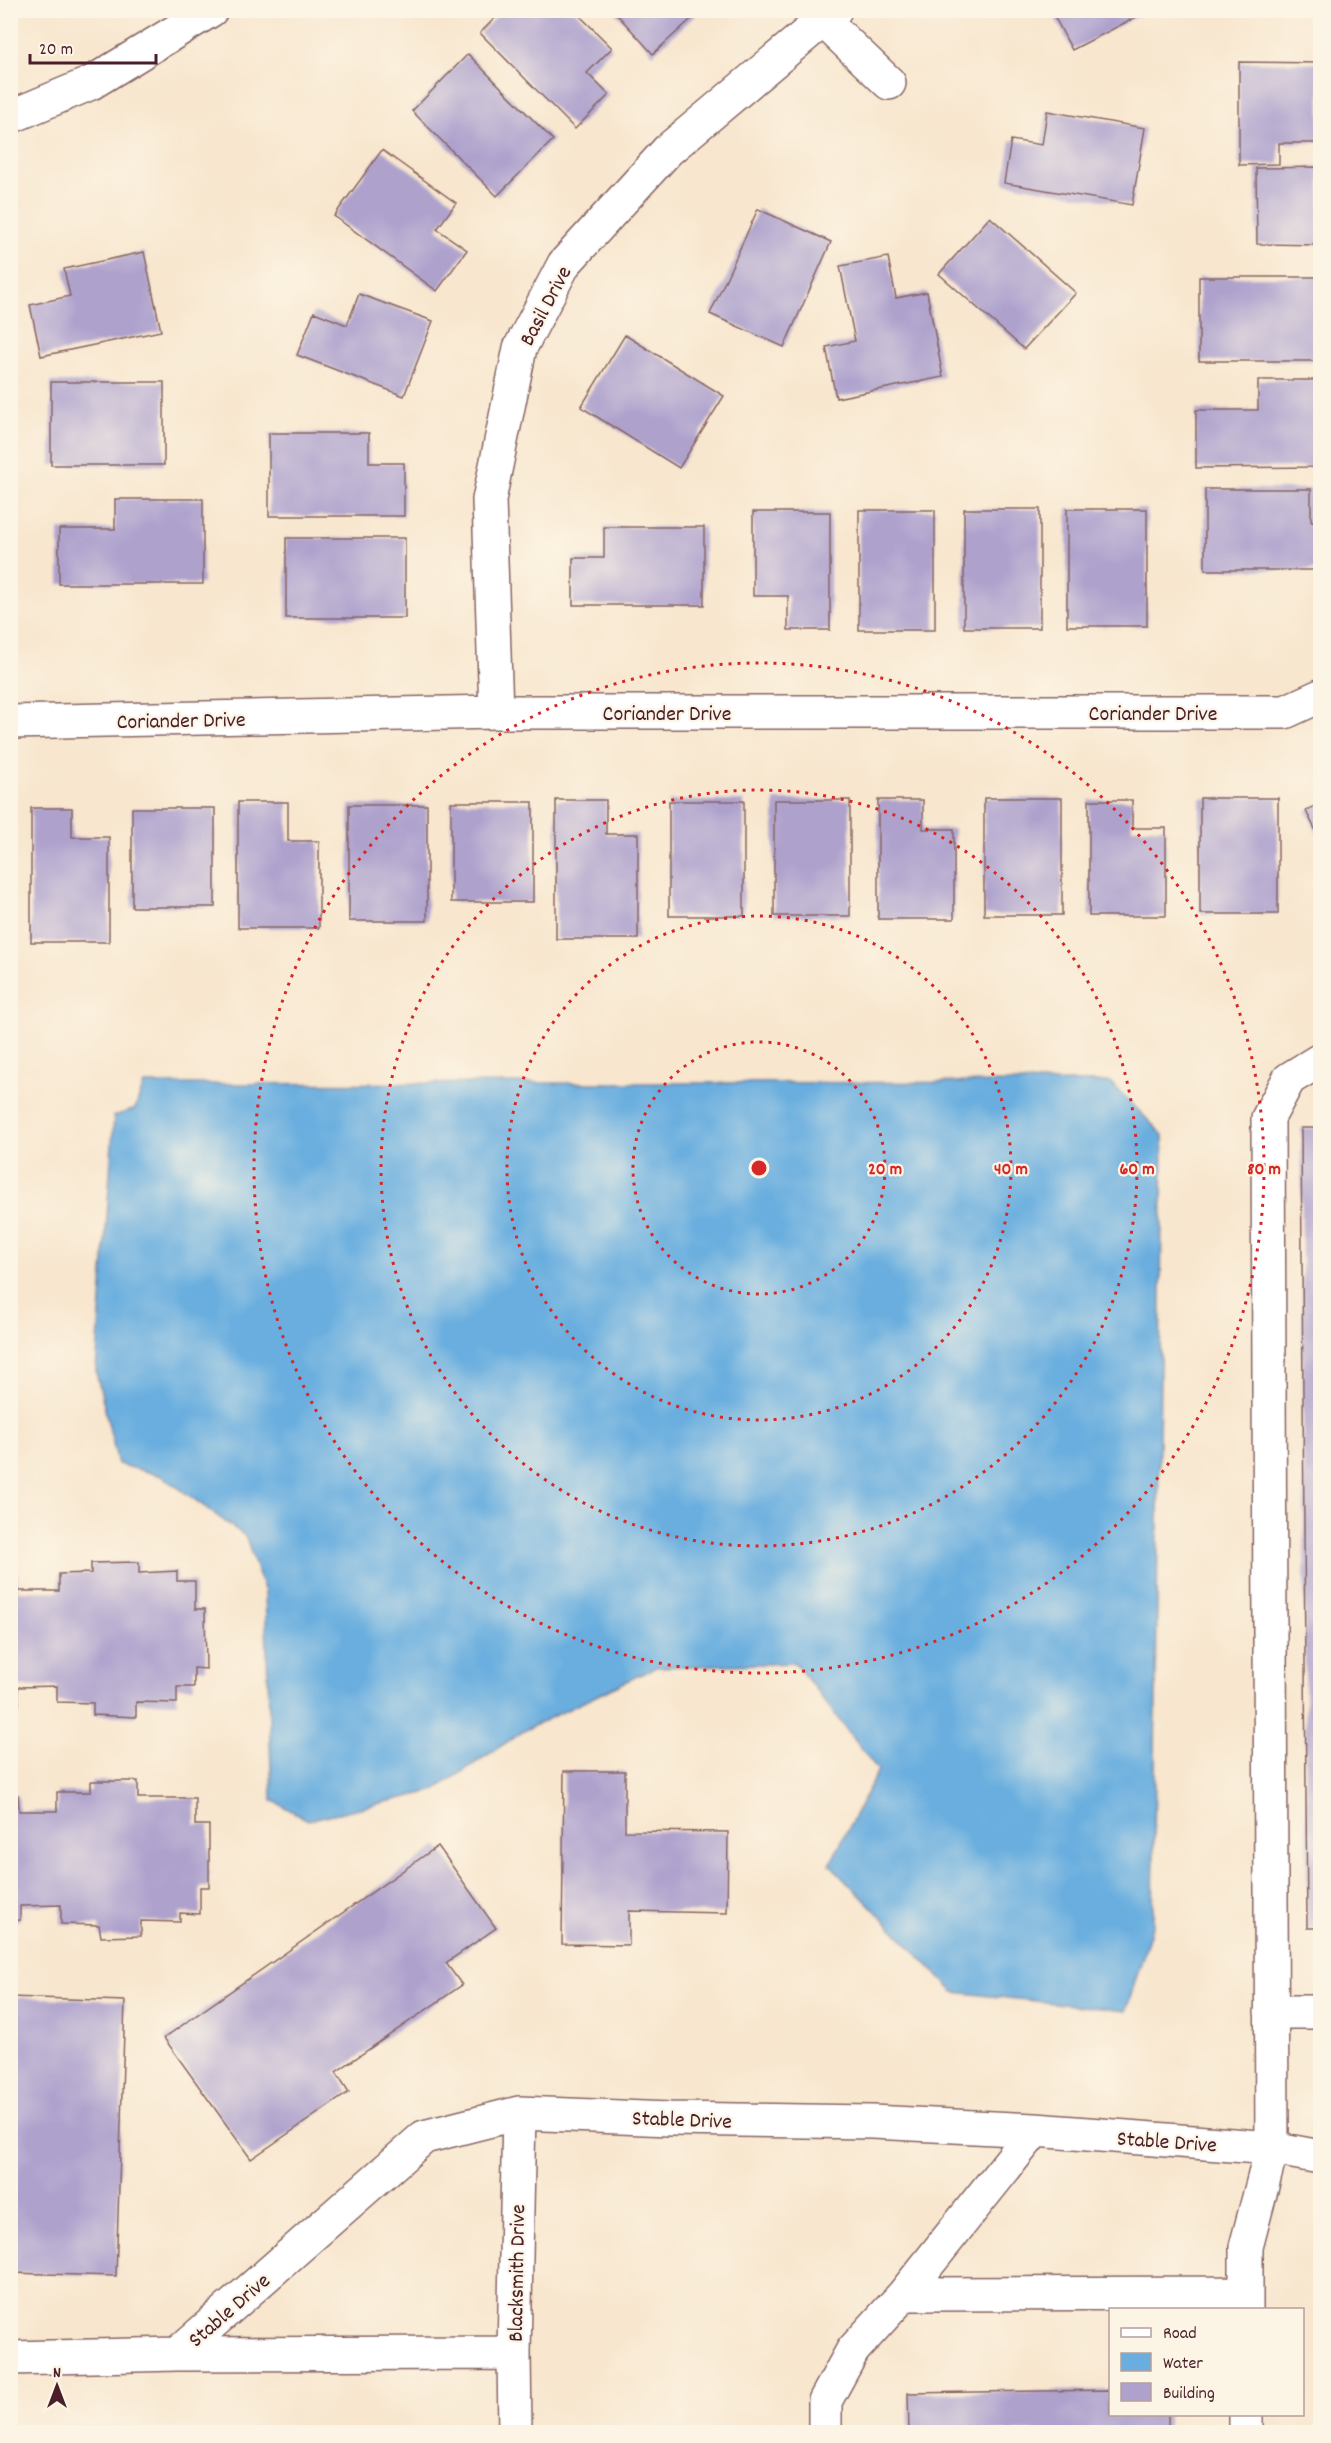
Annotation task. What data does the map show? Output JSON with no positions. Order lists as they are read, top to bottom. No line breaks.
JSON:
{"streets":{"street":["Basil Drive","Coriander Drive","Stable Drive","Blacksmith Drive"]},"crossings":[["Basil Drive","Coriander Drive"],["Stable Drive","Blacksmith Drive"]],"legend":["Road","Water","Building"],"scale_bar":"20 m","north":"top","rings":["20 m","40 m","60 m","80 m"]}
